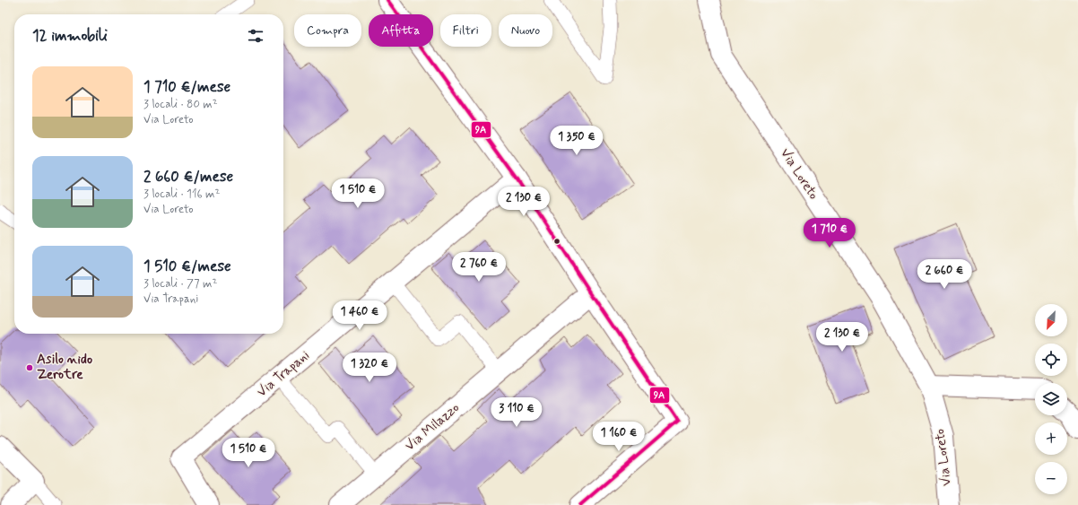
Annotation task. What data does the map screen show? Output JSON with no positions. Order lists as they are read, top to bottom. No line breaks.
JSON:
{"streets":{"street":["Via Loreto","Via Trapani","Via Milazzo"]},"places":["Asilo nido Zerotre"],"lines":["transit line 9A"],"north":"bottom left","page":{"chip":["Compra","Affitta","Filtri","Nuovo"],"heading":"12 immobili","list":[{"name":"1 710 €/mese","note":"3 locali · 80 m² · Via Loreto"},{"name":"2 660 €/mese","note":"3 locali · 116 m² · Via Loreto"},{"name":"1 510 €/mese","note":"3 locali · 77 m² · Via Trapani"}],"price":["1 350 €","1 510 €","2 130 €","1 710 €","2 760 €","2 660 €","1 460 €","2 130 €","1 320 €","3 110 €","1 160 €","1 510 €"],"map_buttons":["+","−"]}}
